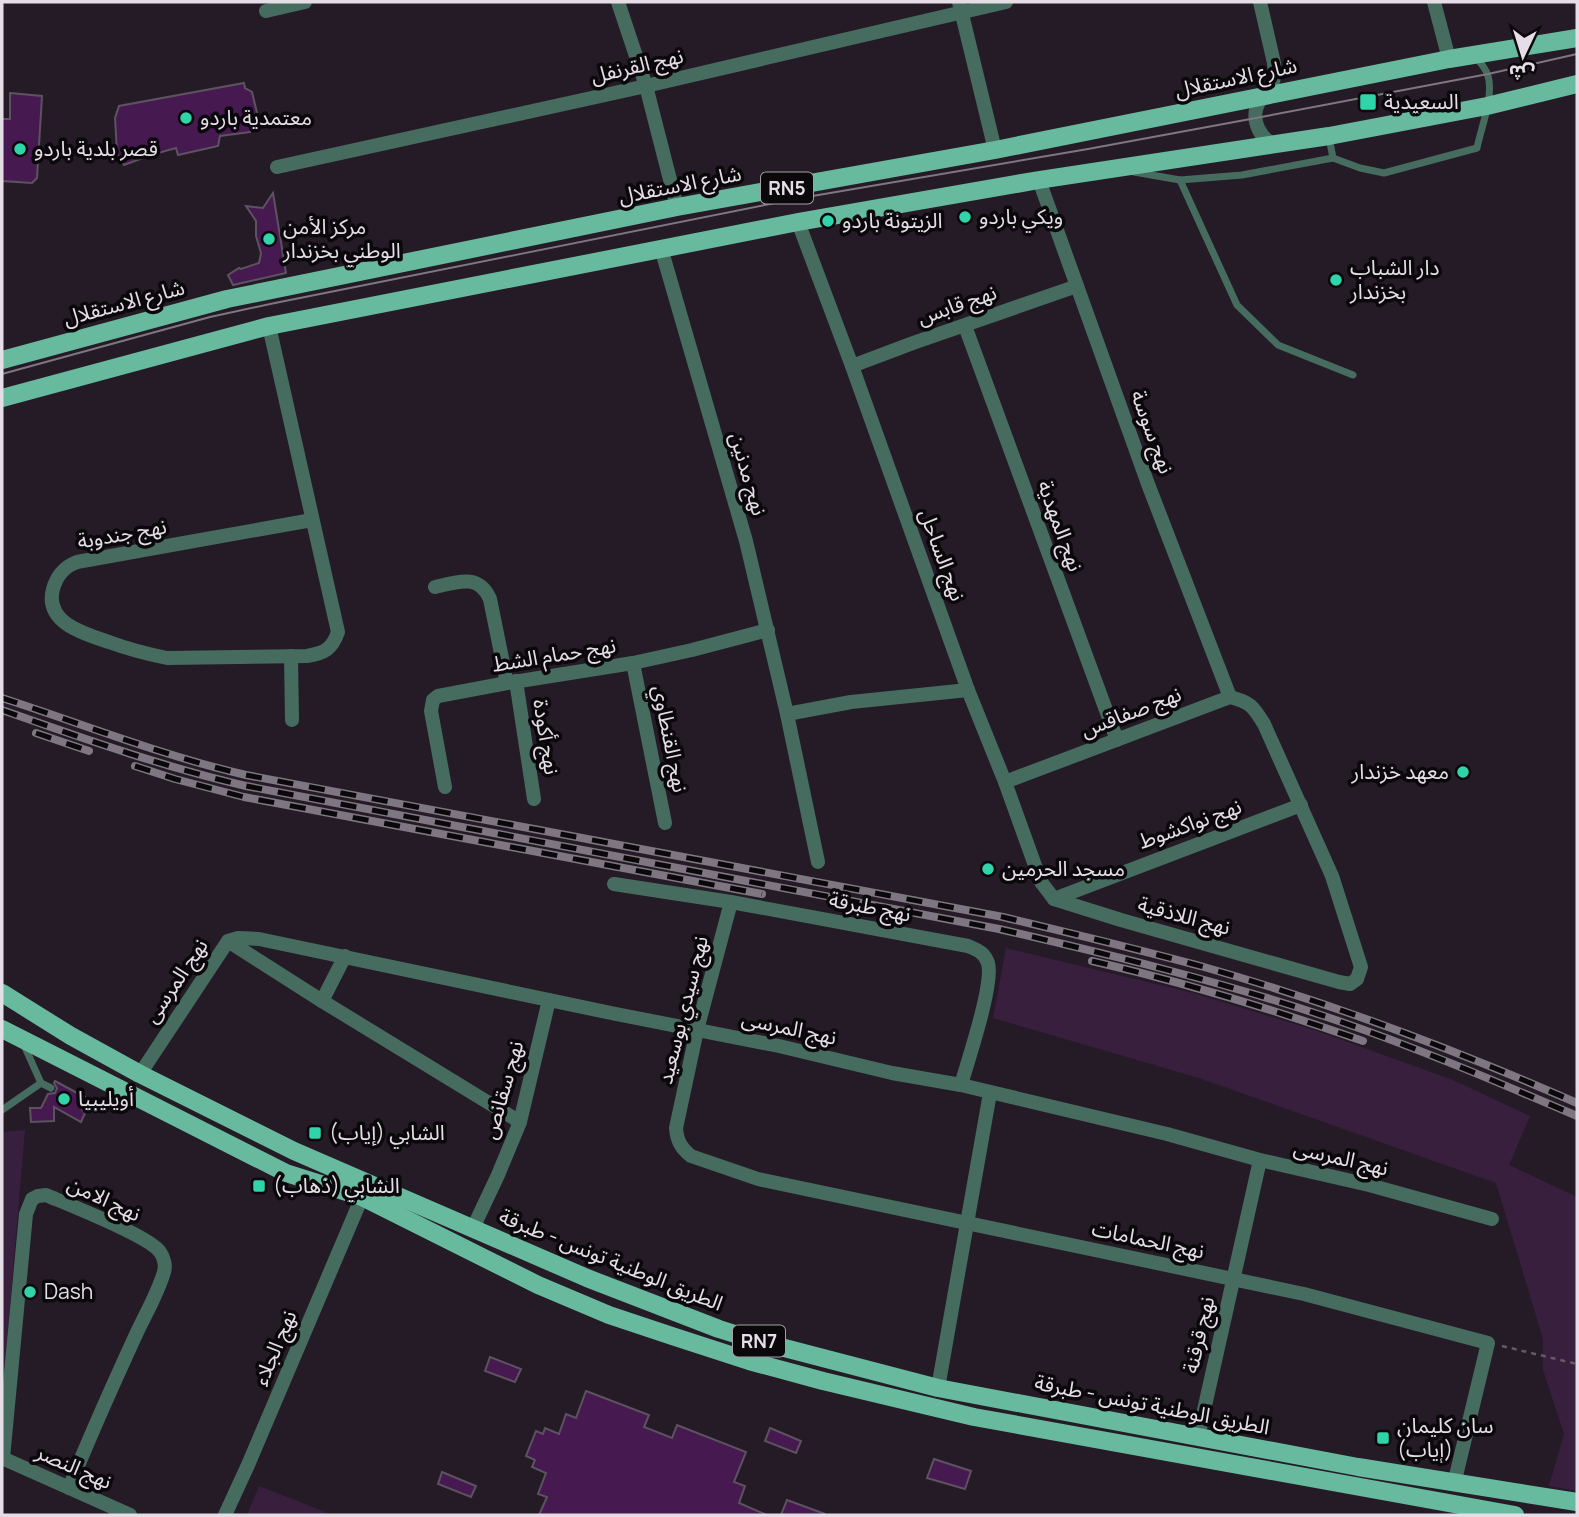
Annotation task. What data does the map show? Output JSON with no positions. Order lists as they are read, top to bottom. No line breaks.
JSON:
{"streets":{"main road":["شارع الاستقلال","RN5","الطريق الوطنية تونس - طبرقة","RN7"],"street":["نهج القرنفل","نهج قابس","نهج سوسة","نهج مدنين","نهج المهدية","نهج جندوبة","نهج الساحل","نهج حمام الشط","نهج صفاقس","نهج أكودة","نهج القنطاوي","نهج نواكشوط","نهج طبرقة","نهج اللاذقية","نهج المرسى","نهج سيدي بوسعيد","نهج سقانص","نهج الامن","نهج الحمامات","نهج قرقنة","نهج الجلاء","نهج النصر"]},"crossings":[["RN5","نهج سوسة"],["RN5","نهج مدنين"],["RN5","نهج جندوبة"],["RN5","نهج الساحل"],["نهج قابس","نهج سوسة"],["نهج قابس","نهج المهدية"],["نهج قابس","نهج الساحل"],["نهج سوسة","نهج صفاقس"],["نهج مدنين","نهج حمام الشط"],["نهج المهدية","نهج صفاقس"],["نهج الساحل","نهج صفاقس"],["نهج الساحل","نهج نواكشوط"],["نهج الساحل","نهج اللاذقية"],["نهج حمام الشط","نهج أكودة"],["نهج حمام الشط","نهج القنطاوي"],["نهج نواكشوط","نهج اللاذقية"],["نهج طبرقة","نهج المرسى"],["نهج طبرقة","نهج سيدي بوسعيد"],["نهج المرسى","نهج سيدي بوسعيد"],["نهج المرسى","نهج سقانص"],["نهج المرسى","الطريق الوطنية تونس - طبرقة"],["نهج المرسى","نهج قرقنة"],["نهج سيدي بوسعيد","نهج الحمامات"],["نهج سقانص","الطريق الوطنية تونس - طبرقة"],["نهج الامن","نهج النصر"],["نهج الحمامات","نهج قرقنة"],["الطريق الوطنية تونس - طبرقة","نهج قرقنة"],["الطريق الوطنية تونس - طبرقة","نهج الجلاء"]],"places":{"transit":["السعيدية","الشابي (إياب)","الشابي (ذهاب)","سان كليمان (إياب)"],"other":["معتمدية باردو","قصر بلدية باردو","ويكي باردو","الزيتونة باردو","مركز الأمن الوطني بخزندار","دار الشباب بخزندار","معهد خزندار","مسجد الحرمين","أويليبيا","Dash"]},"north":"bottom"}
